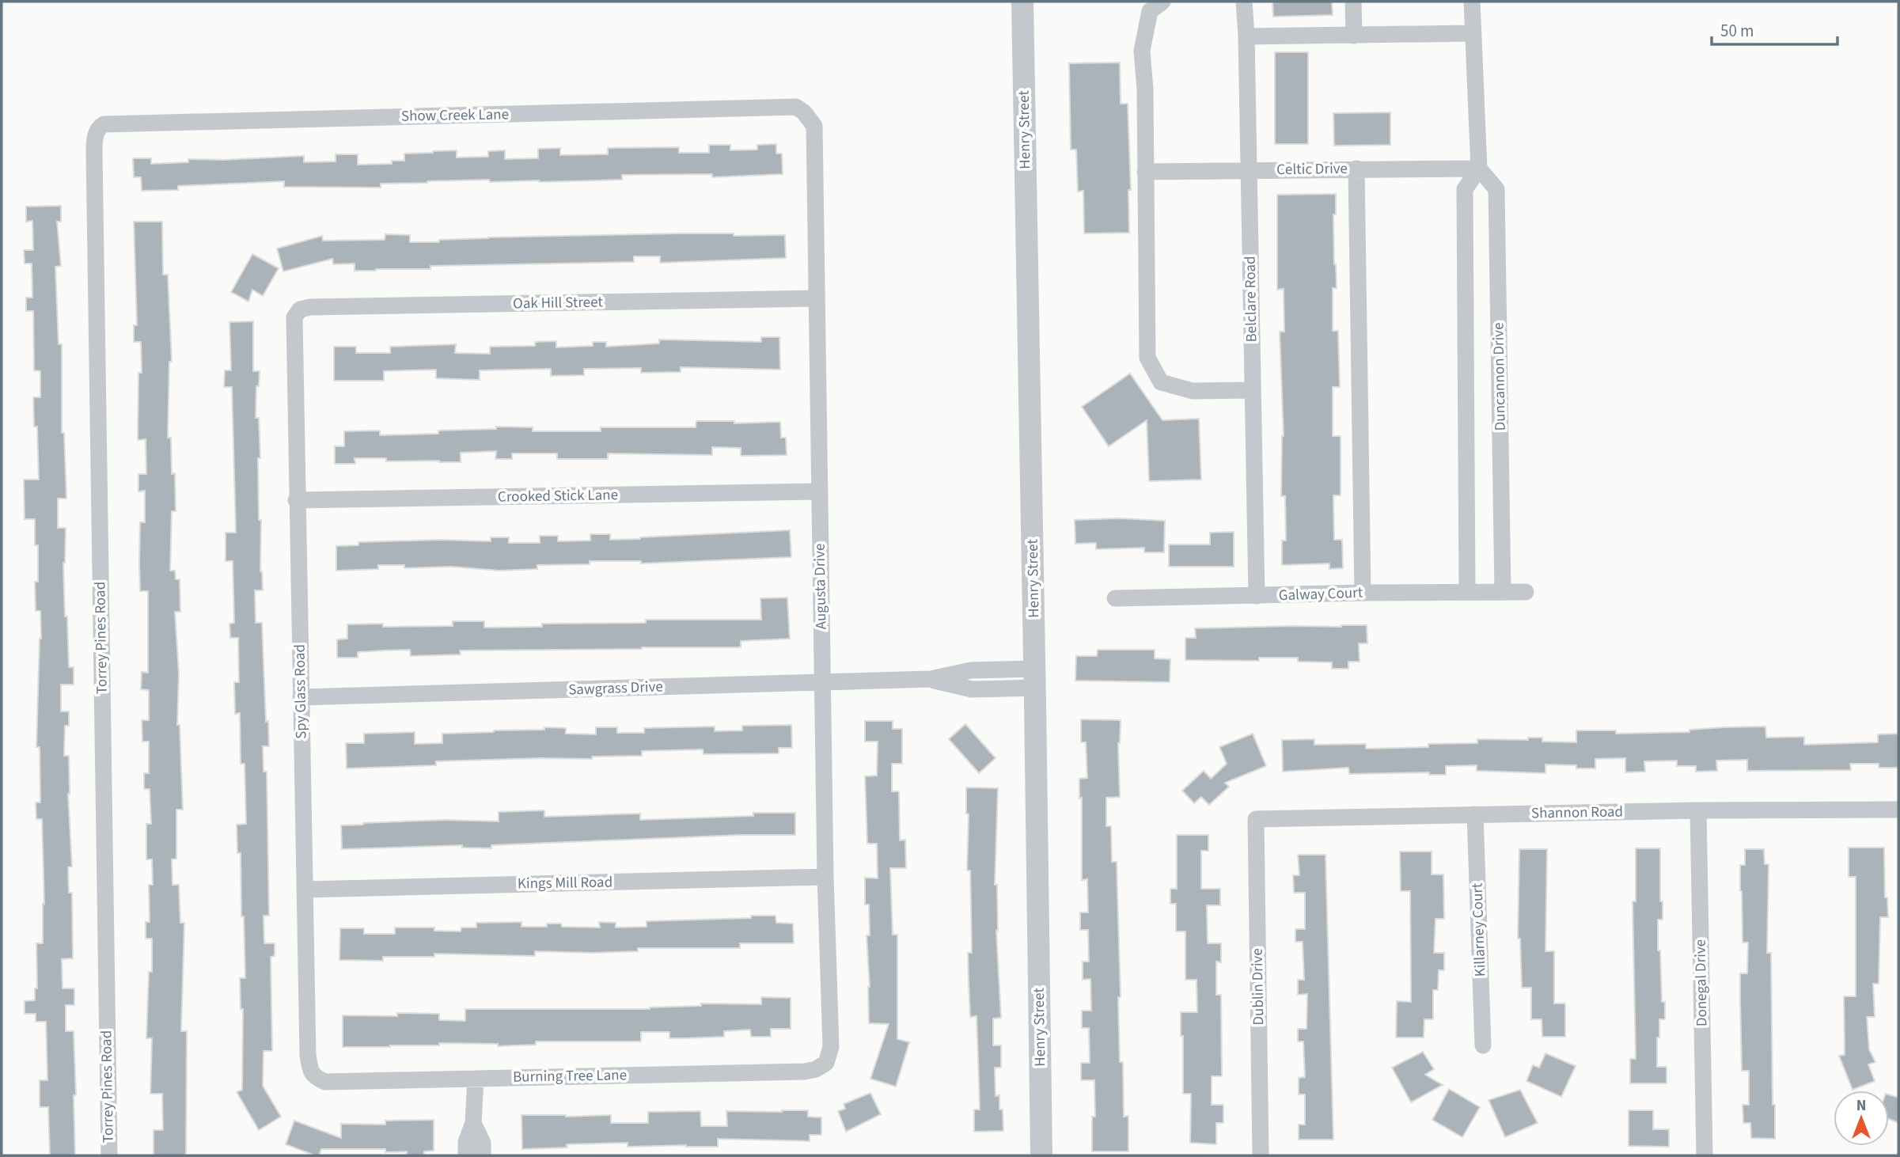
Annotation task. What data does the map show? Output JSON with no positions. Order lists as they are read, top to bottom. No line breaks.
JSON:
{"streets":{"street":["Show Creek Lane","Henry Street","Celtic Drive","Belclare Road","Oak Hill Street","Duncannon Drive","Crooked Stick Lane","Augusta Drive","Galway Court","Torrey Pines Road","Sawgrass Drive","Spy Glass Road","Shannon Road","Kings Mill Road","Killarney Court","Donegal Drive","Dublin Drive","Burning Tree Lane"]},"crossings":[["Show Creek Lane","Augusta Drive"],["Show Creek Lane","Torrey Pines Road"],["Henry Street","Sawgrass Drive"],["Celtic Drive","Belclare Road"],["Celtic Drive","Duncannon Drive"],["Belclare Road","Galway Court"],["Oak Hill Street","Augusta Drive"],["Oak Hill Street","Spy Glass Road"],["Duncannon Drive","Galway Court"],["Crooked Stick Lane","Augusta Drive"],["Crooked Stick Lane","Spy Glass Road"],["Augusta Drive","Sawgrass Drive"],["Augusta Drive","Kings Mill Road"],["Augusta Drive","Burning Tree Lane"],["Sawgrass Drive","Spy Glass Road"],["Spy Glass Road","Kings Mill Road"],["Spy Glass Road","Burning Tree Lane"],["Shannon Road","Killarney Court"],["Shannon Road","Donegal Drive"],["Shannon Road","Dublin Drive"]],"scale_bar":"50 m","north":"top"}
